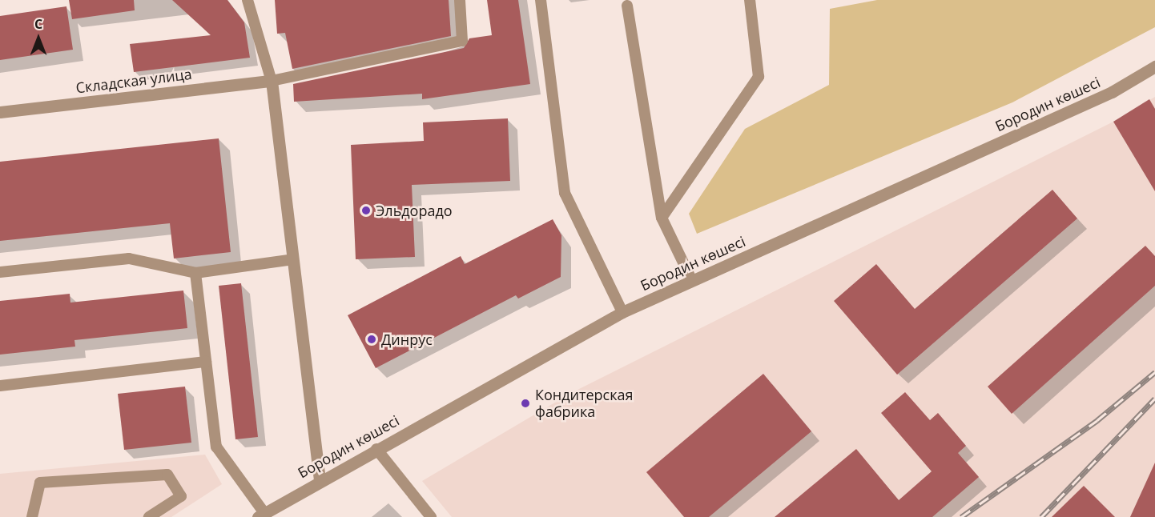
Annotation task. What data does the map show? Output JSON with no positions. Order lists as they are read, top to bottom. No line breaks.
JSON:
{"streets":{"street":["Складская улица","Бородин көшесі"]},"places":["Эльдорадо","Динрус","Кондитерская фабрика"],"north":"top"}
